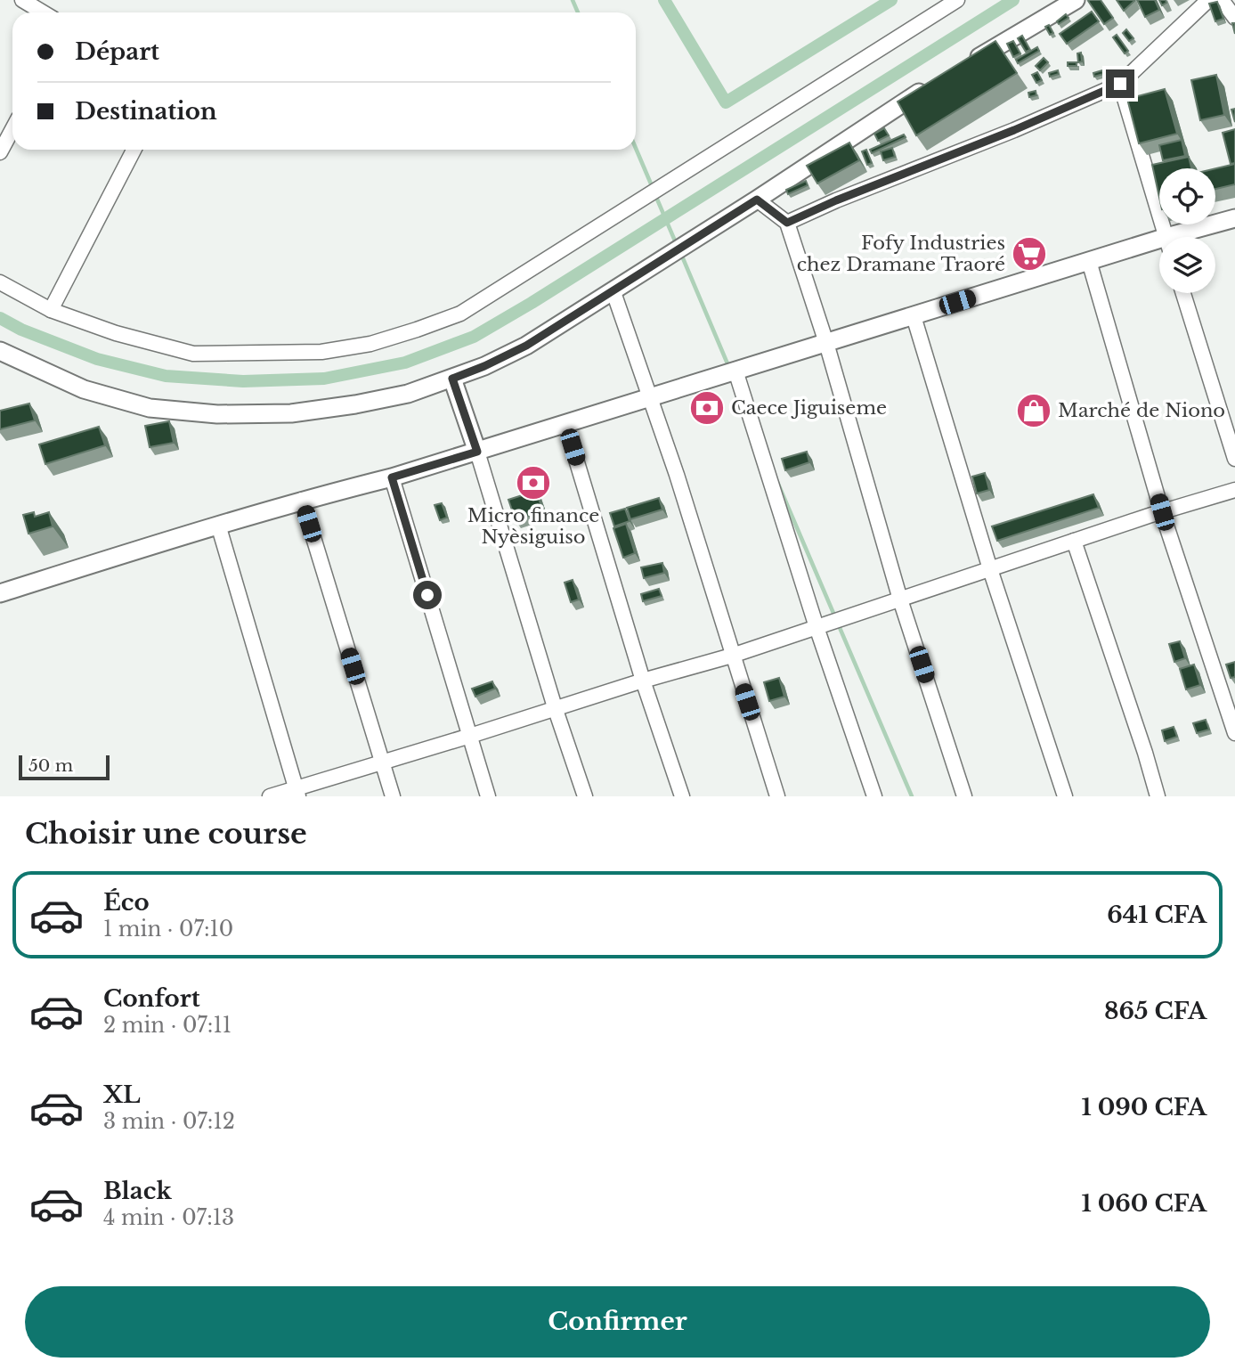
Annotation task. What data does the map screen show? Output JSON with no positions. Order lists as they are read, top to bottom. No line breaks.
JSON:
{"places":{"supermarket":["Fofy Industries chez Dramane Traoré"],"bank":["Caece Jiguiseme","Micro finance Nyèsiguiso"],"shop":["Marché de Niono"]},"scale_bar":"50 m","page":{"banner":["Départ","Destination"],"scale":"50 m","heading":"Choisir une course","list":[{"name":"Éco","note":"1 min · 07:10","value":"641 CFA"},{"name":"Confort","note":"2 min · 07:11","value":"865 CFA"},{"name":"XL","note":"3 min · 07:12","value":"1 090 CFA"},{"name":"Black","note":"4 min · 07:13","value":"1 060 CFA"}],"buttons":"Confirmer"}}
